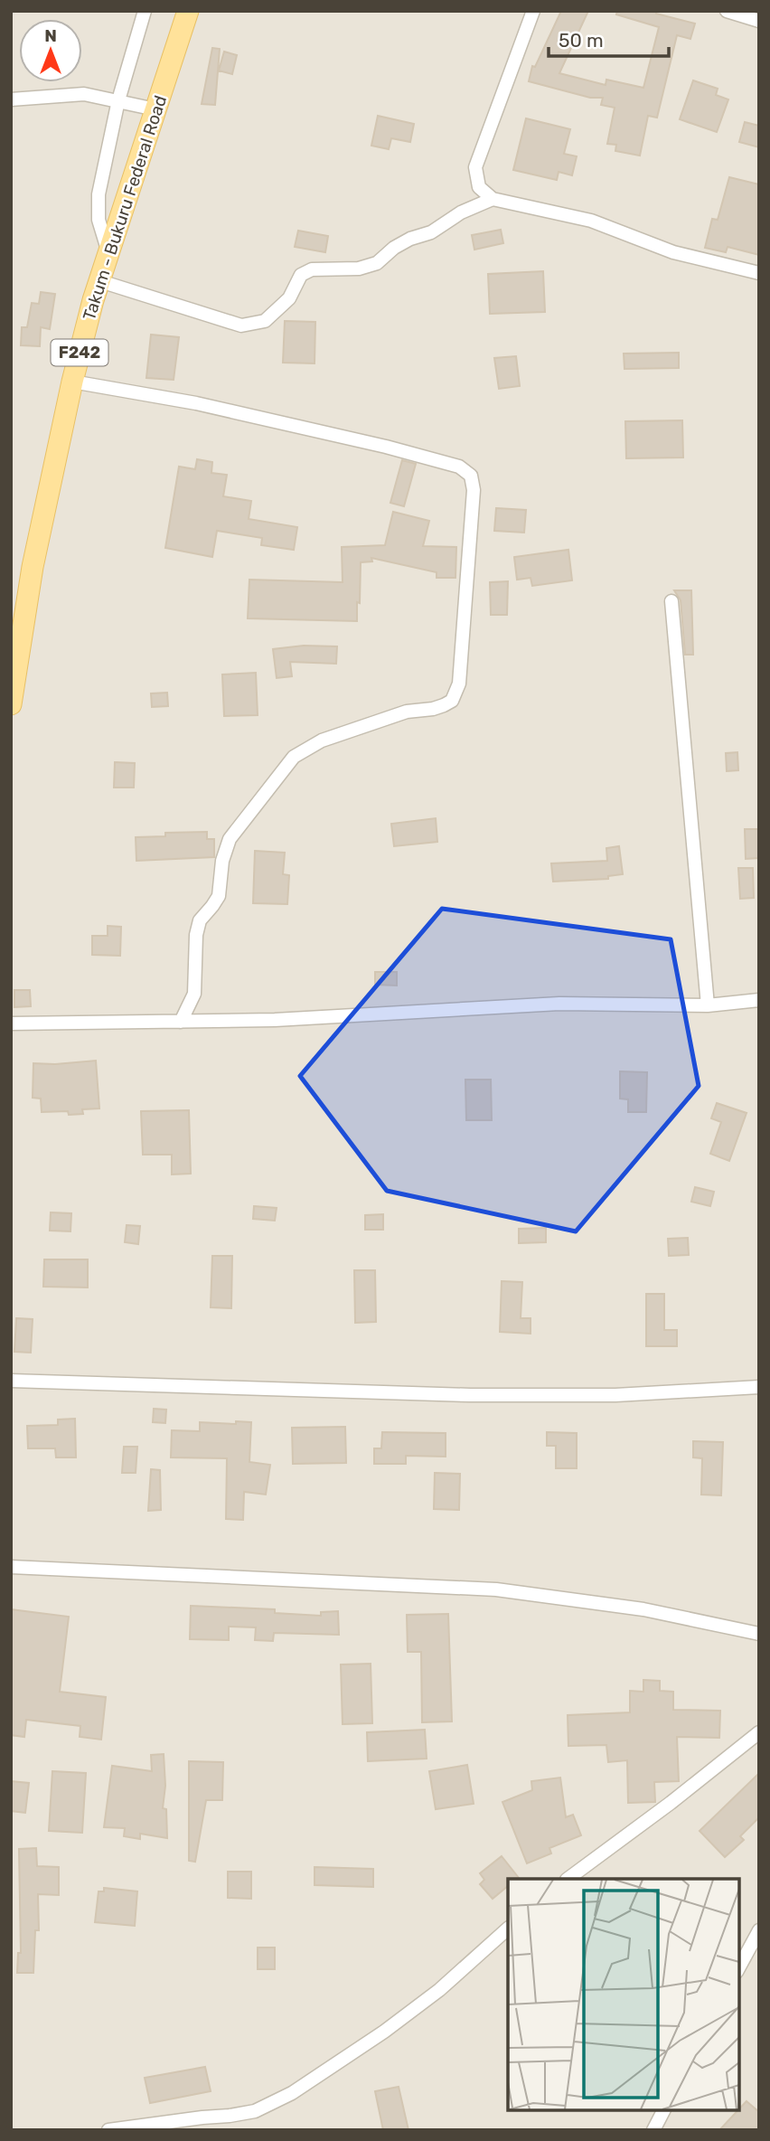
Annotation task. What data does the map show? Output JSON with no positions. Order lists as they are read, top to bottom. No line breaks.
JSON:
{"streets":{"main road":["Takum - Bukuru Federal Road","F242"]},"scale_bar":"50 m","north":"top"}
